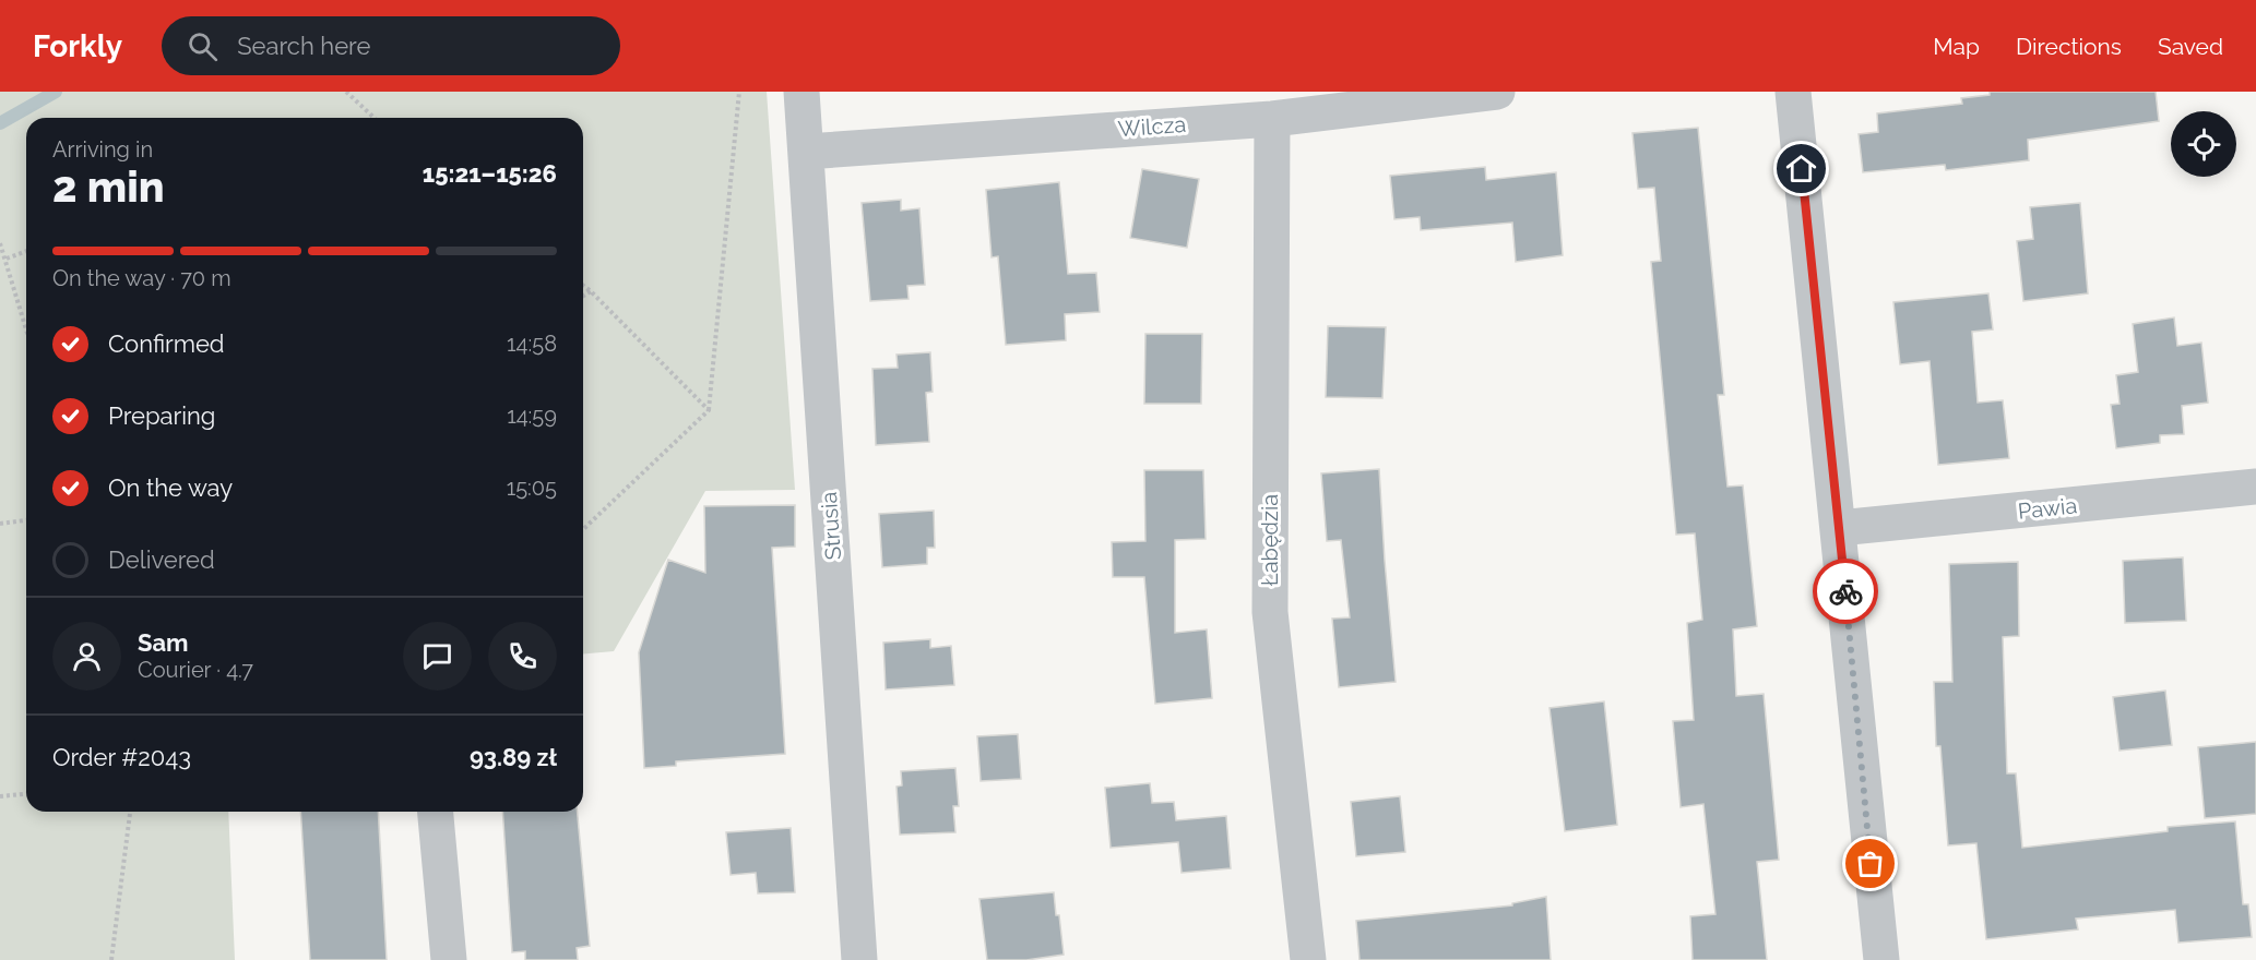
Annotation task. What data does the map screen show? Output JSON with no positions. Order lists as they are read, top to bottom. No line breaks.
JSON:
{"streets":{"street":["Wilcza","Pawia","Strusia","Łabędzia"]},"crossings":[["Wilcza","Strusia"],["Wilcza","Łabędzia"]],"page":{"header":"Forkly","search":"Search here","nav":["Map","Directions","Saved"],"heading":["2 min","Arriving in","15:21–15:26"],"panel":["Sam","Courier · 4.7","Order #2043","93.89 zł"],"bar":"On the way · 70 m","list":[["Confirmed","14:58"],["Preparing","14:59"],["On the way","15:05"],"Delivered"]}}
